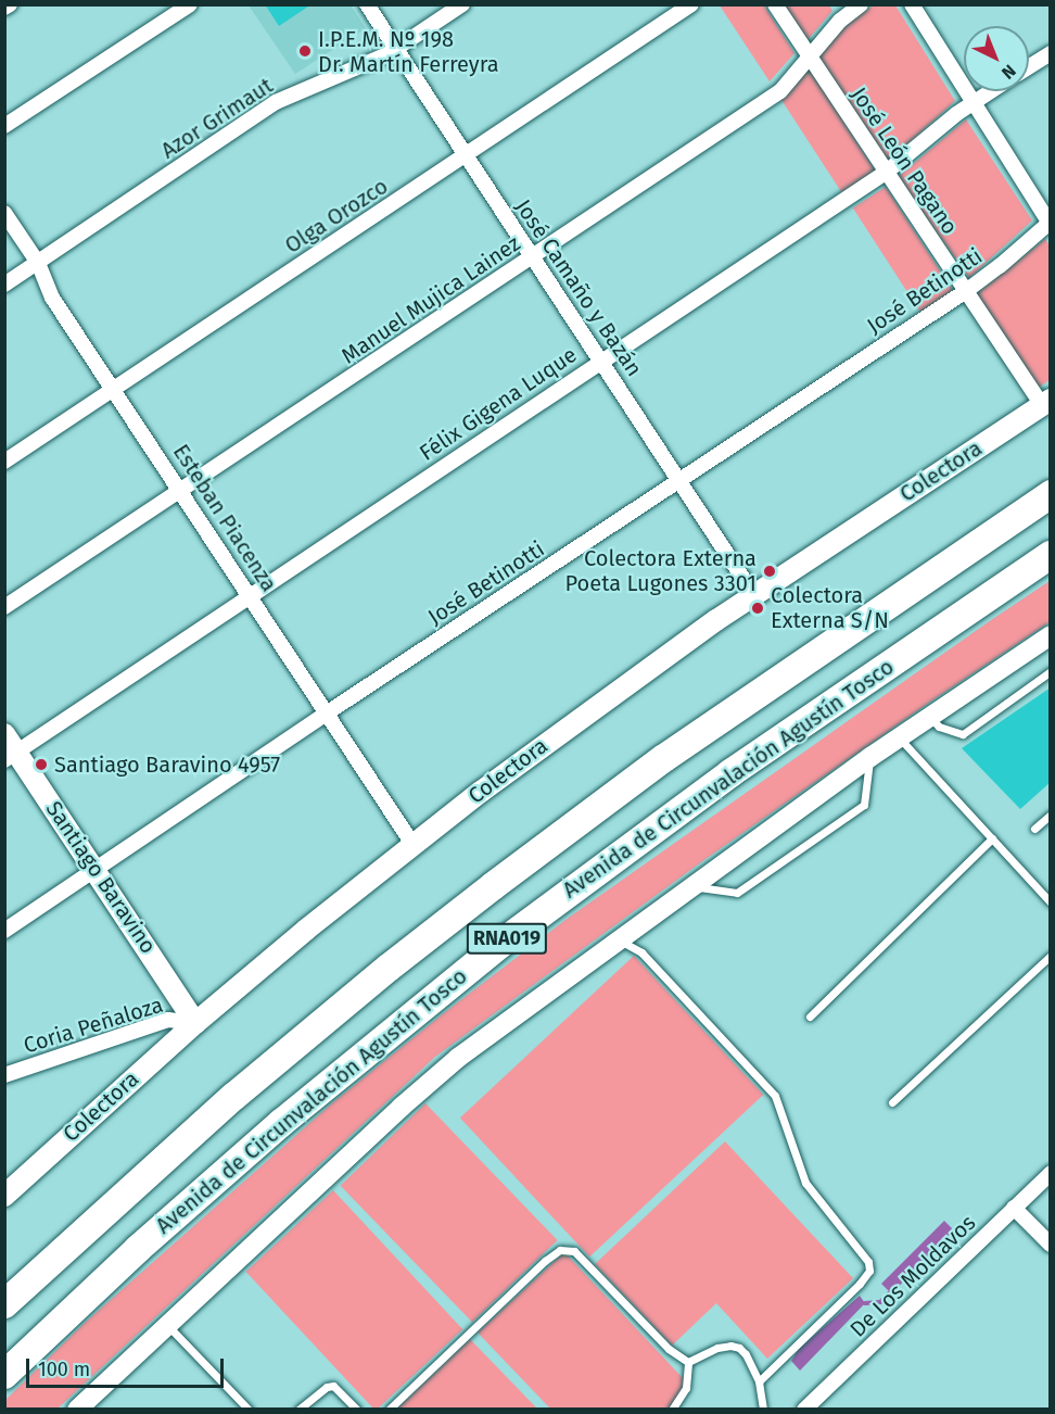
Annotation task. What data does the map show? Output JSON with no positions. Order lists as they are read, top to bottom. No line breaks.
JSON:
{"streets":{"highway":["Avenida de Circunvalación Agustín Tosco","RNA019"],"main road":["Colectora","Santiago Baravino"],"street":["Azor Grimaut","José León Pagano","Olga Orozco","José Camaño y Bazán","José Betinotti","Manuel Mujica Lainez","Félix Gigena Luque","Esteban Piacenza","Coria Peñaloza","De Los Moldavos"]},"crossings":[["Azor Grimaut","José Camaño y Bazán"],["Azor Grimaut","Esteban Piacenza"],["José León Pagano","José Betinotti"],["José León Pagano","Manuel Mujica Lainez"],["José León Pagano","Félix Gigena Luque"],["José León Pagano","Colectora"],["Olga Orozco","José Camaño y Bazán"],["Olga Orozco","Esteban Piacenza"],["José Camaño y Bazán","José Betinotti"],["José Camaño y Bazán","Manuel Mujica Lainez"],["José Camaño y Bazán","Félix Gigena Luque"],["José Camaño y Bazán","Colectora"],["José Betinotti","Esteban Piacenza"],["José Betinotti","Santiago Baravino"],["Manuel Mujica Lainez","Esteban Piacenza"],["Félix Gigena Luque","Esteban Piacenza"],["Félix Gigena Luque","Santiago Baravino"],["Colectora","Esteban Piacenza"],["Colectora","Santiago Baravino"],["Colectora","Coria Peñaloza"],["Santiago Baravino","Coria Peñaloza"]],"places":["I.P.E.M. Nº 198 Dr. Martín Ferreyra","Colectora Externa Poeta Lugones 3301","Colectora Externa S/N","Santiago Baravino 4957"],"scale_bar":"100 m","north":"bottom right"}
